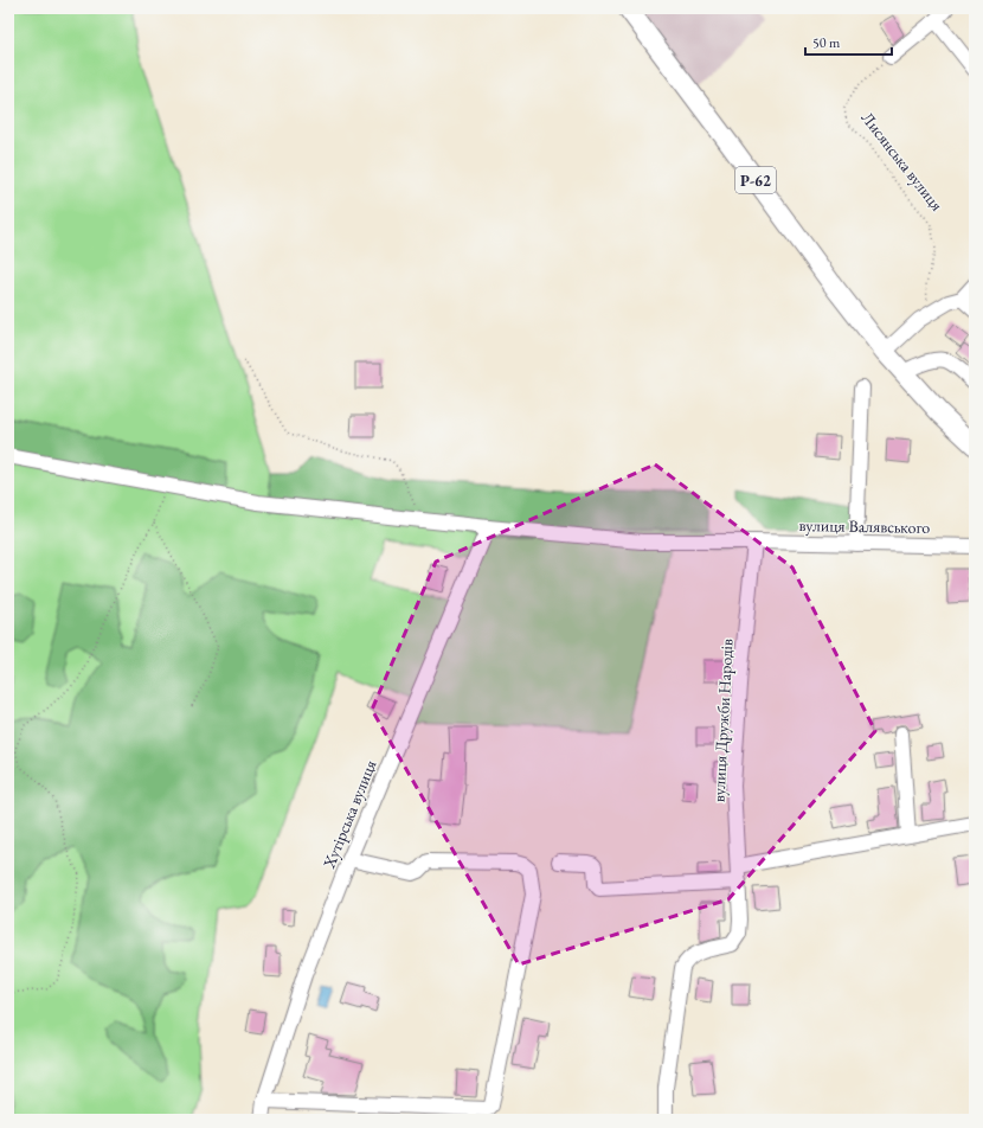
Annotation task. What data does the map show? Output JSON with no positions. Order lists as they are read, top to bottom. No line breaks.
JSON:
{"streets":{"main road":["Р-62"],"street":["вулиця Валявського","вулиця Дружби Народів","Хутірська вулиця"],"path":["Лисянська вулиця"]},"crossings":[["вулиця Валявського","вулиця Дружби Народів"],["вулиця Валявського","Хутірська вулиця"]],"scale_bar":"50 m"}
